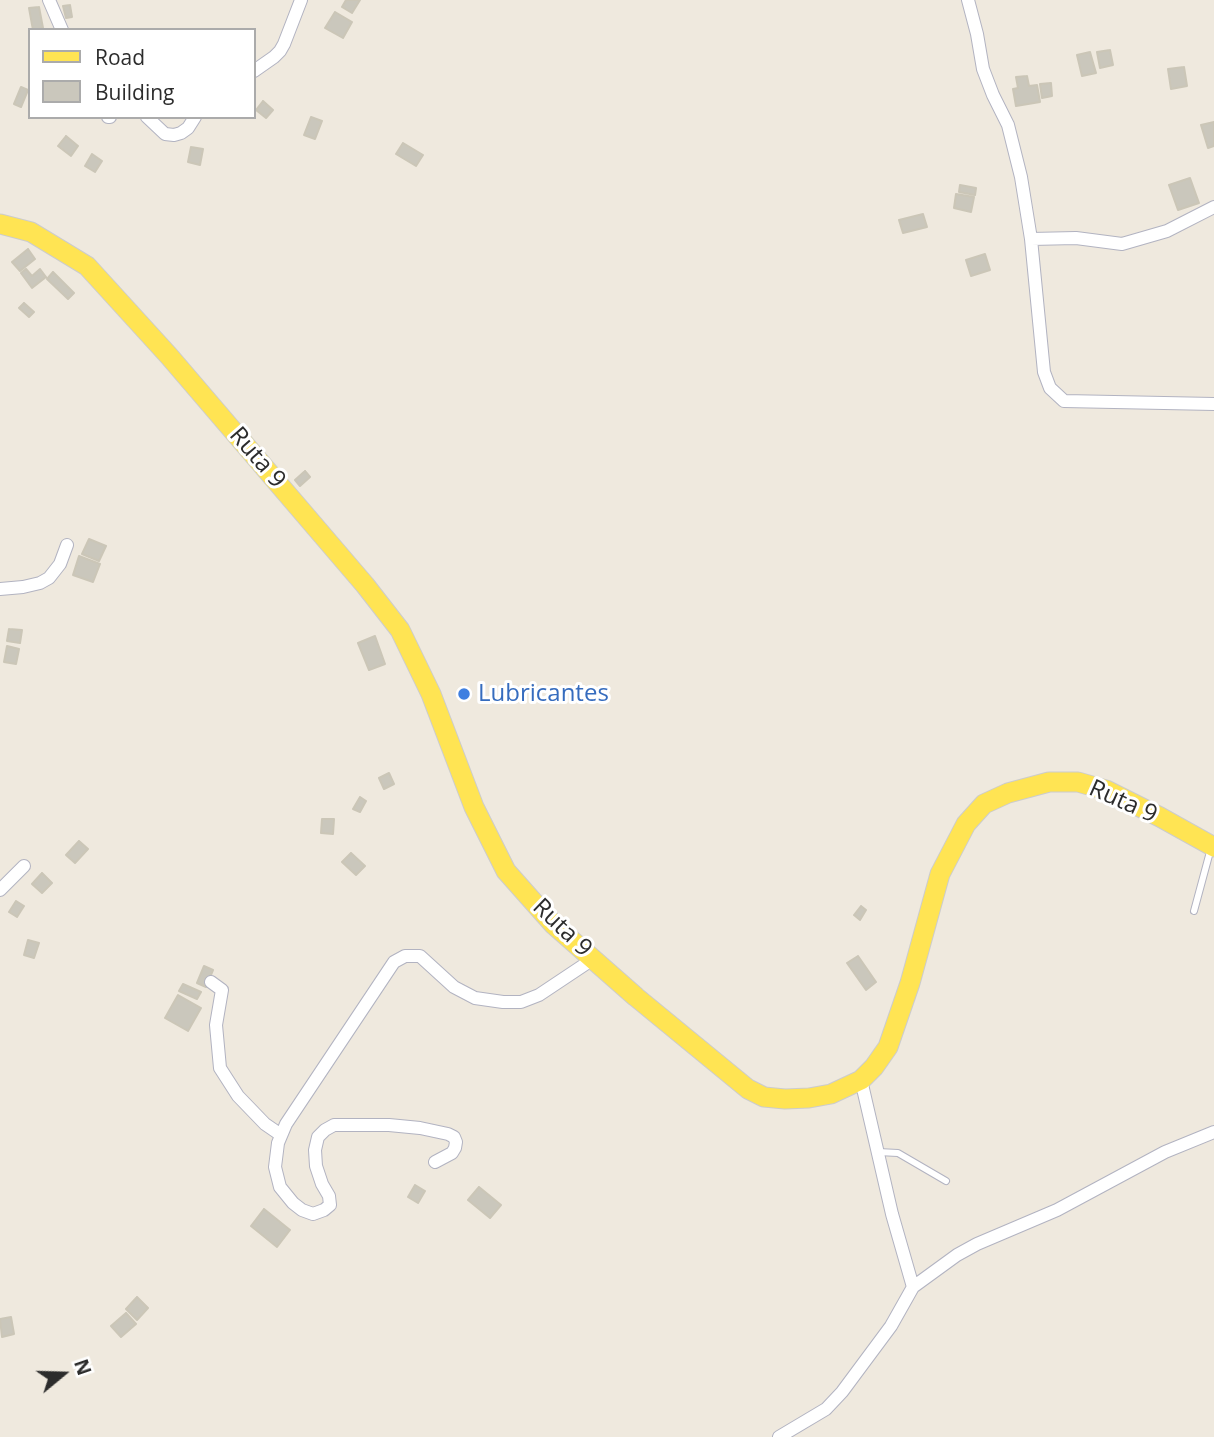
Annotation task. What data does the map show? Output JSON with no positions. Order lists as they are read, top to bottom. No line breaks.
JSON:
{"streets":{"main road":["Ruta 9"]},"places":["Lubricantes"],"legend":["Road","Building"],"north":"right"}
